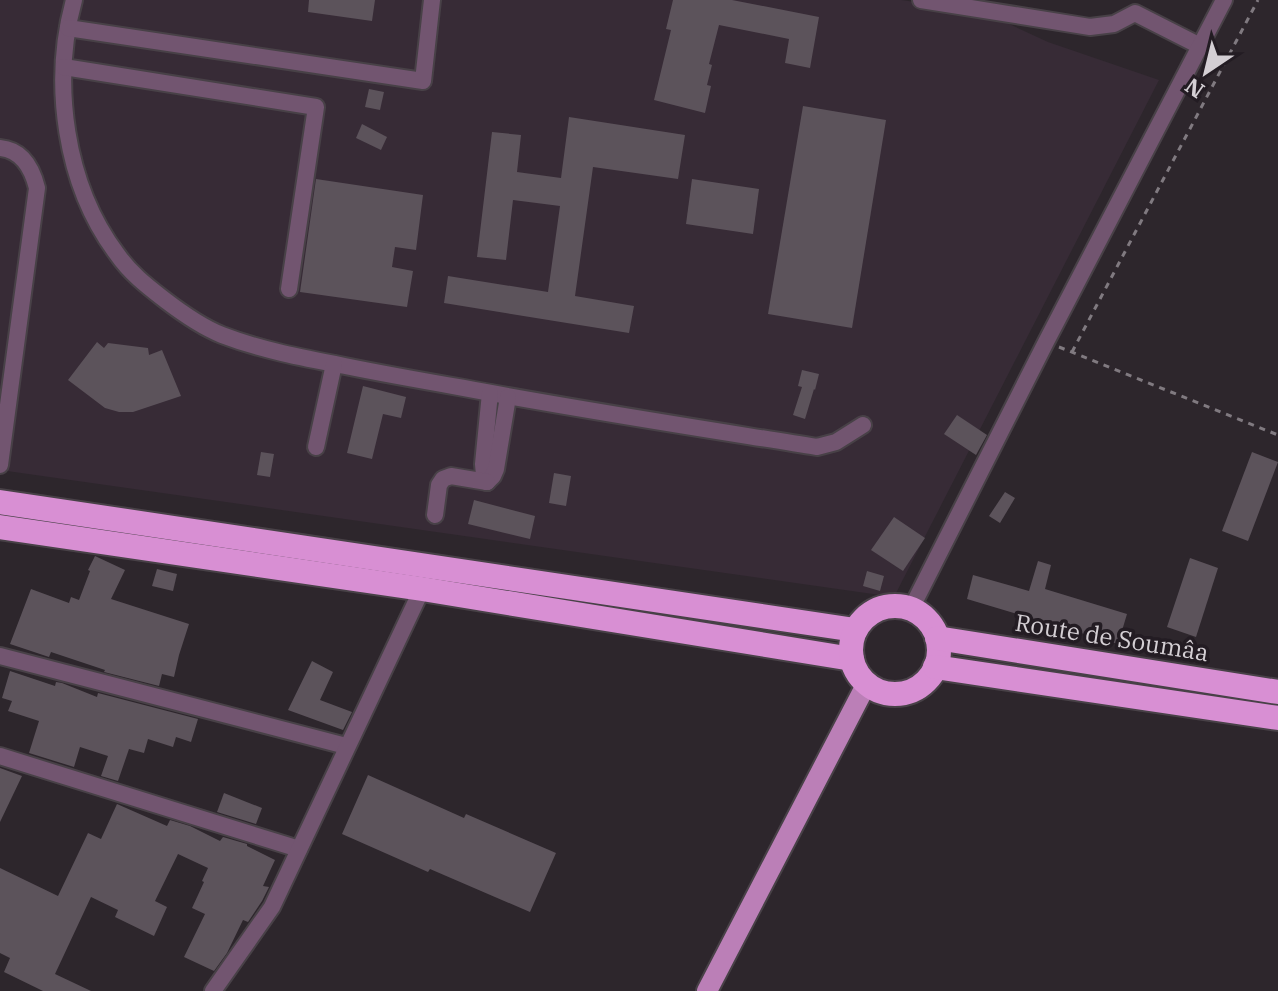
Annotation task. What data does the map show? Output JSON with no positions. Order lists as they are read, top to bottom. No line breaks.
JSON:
{"streets":{"highway":["Route de Soumâa"]},"north":"bottom left"}
